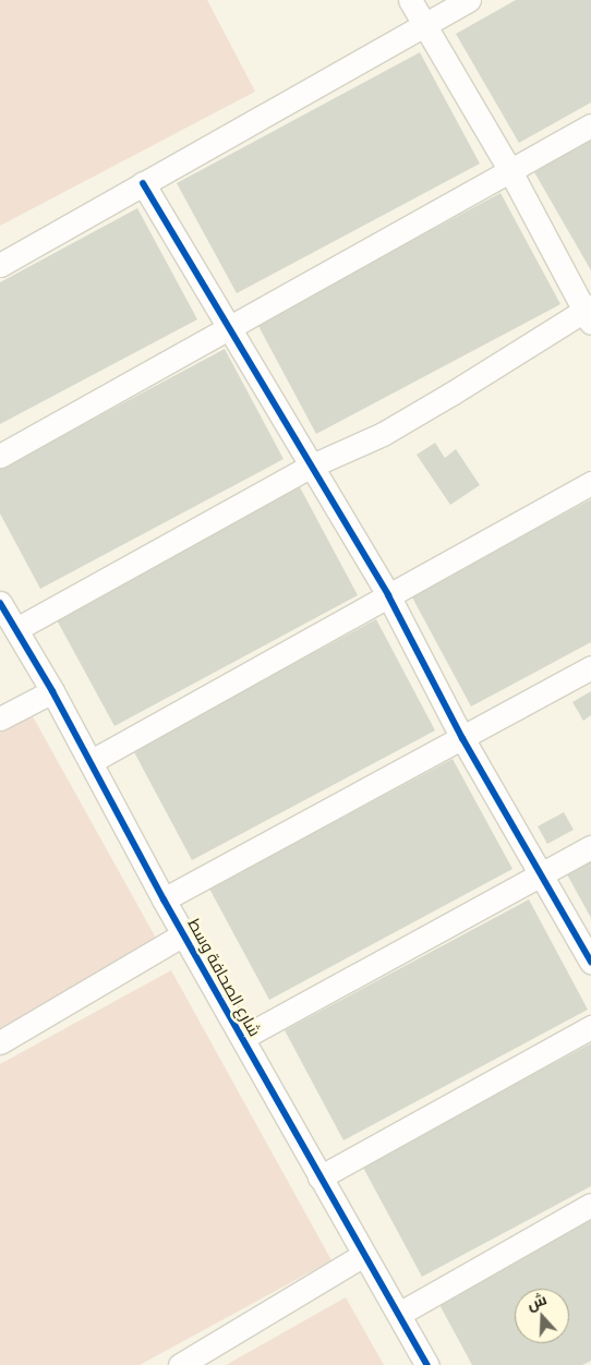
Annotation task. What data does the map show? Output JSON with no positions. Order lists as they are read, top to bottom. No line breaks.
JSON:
{"streets":{"street":["شارع الصحافة وسط"]},"north":"top"}
